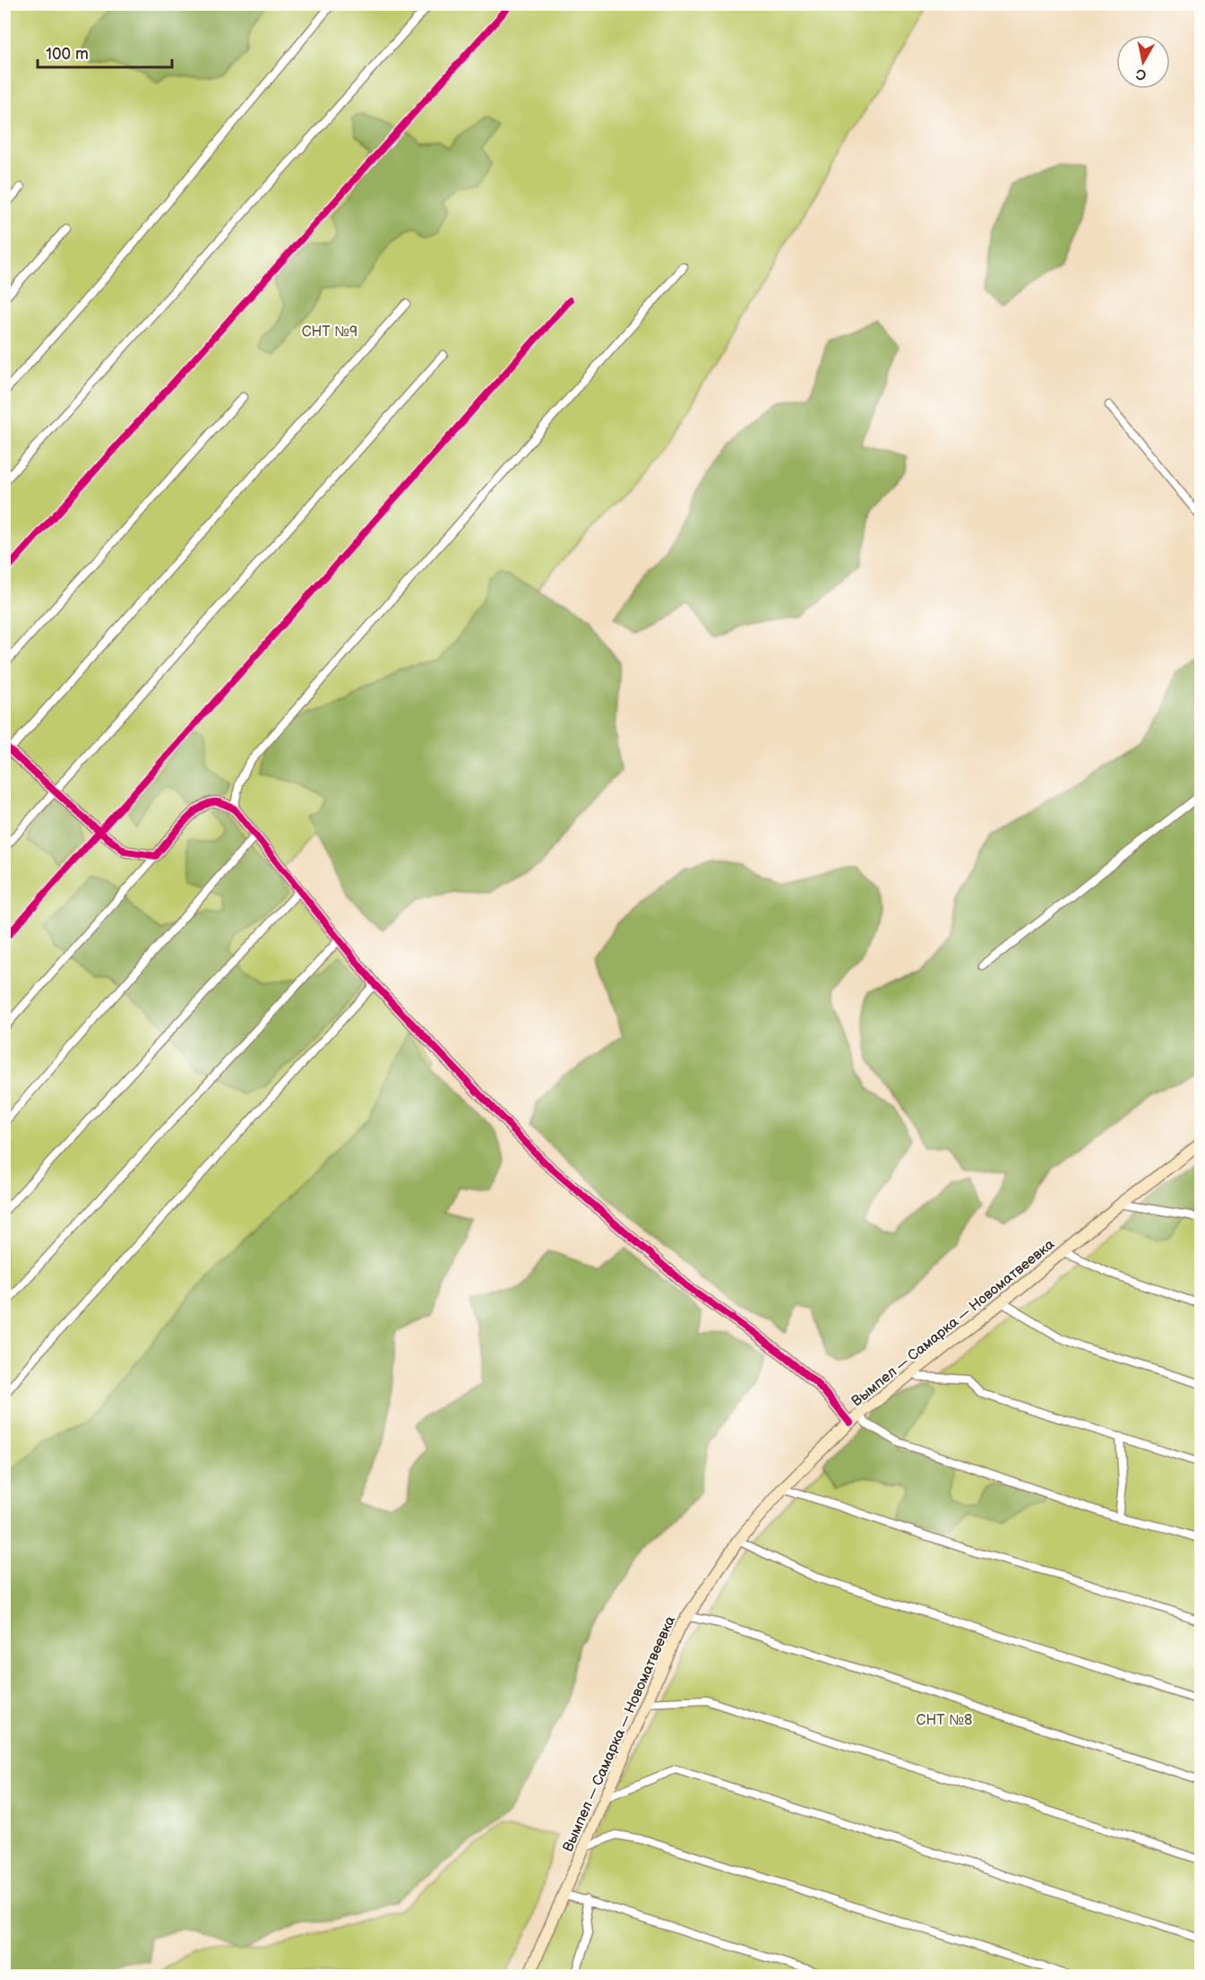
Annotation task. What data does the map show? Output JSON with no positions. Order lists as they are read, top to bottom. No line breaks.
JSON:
{"streets":{"main road":["Вымпел — Самарка — Новоматвеевка"]},"parks":["СНТ №9","СНТ №8"],"scale_bar":"100 m","north":"bottom"}
